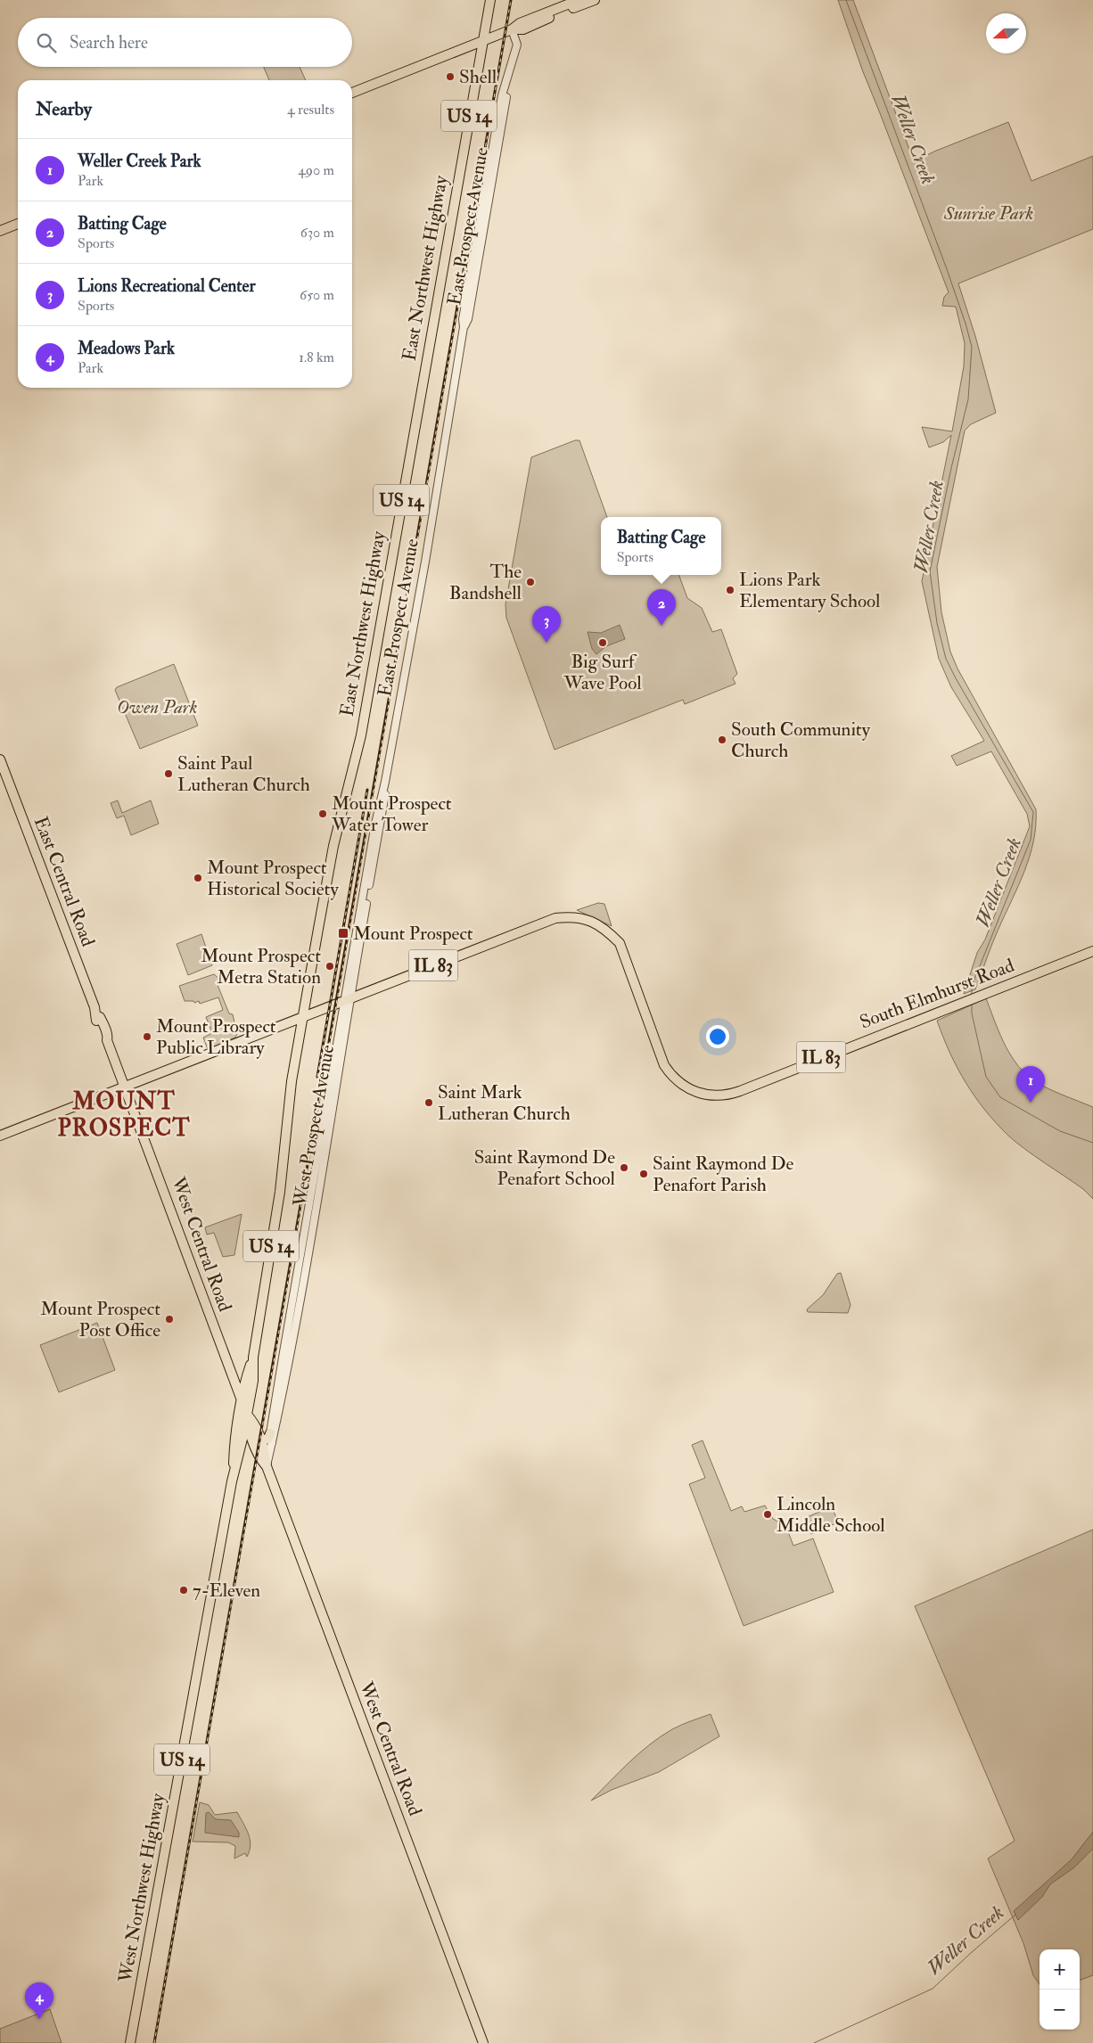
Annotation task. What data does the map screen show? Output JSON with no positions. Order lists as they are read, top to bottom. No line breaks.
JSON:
{"streets":{"main road":["US 14","East Northwest Highway","East Central Road","IL 83","South Elmhurst Road","West Central Road","West Northwest Highway"],"street":["East Prospect Avenue","West Prospect Avenue"]},"crossings":[["East Prospect Avenue","IL 83"],["East Prospect Avenue","South Elmhurst Road"],["East Prospect Avenue","West Prospect Avenue"],["East Northwest Highway","IL 83"],["East Northwest Highway","West Northwest Highway"],["East Central Road","IL 83"],["East Central Road","West Central Road"],["IL 83","South Elmhurst Road"],["IL 83","West Prospect Avenue"],["IL 83","West Central Road"],["IL 83","West Northwest Highway"],["South Elmhurst Road","West Prospect Avenue"],["West Prospect Avenue","West Central Road"],["West Central Road","West Northwest Highway"]],"districts":["MOUNT PROSPECT"],"water":["Weller Creek"],"parks":["Sunrise Park","Owen Park"],"places":{"other":["Shell","The Bandshell","Lions Park Elementary School","Big Surf Wave Pool","South Community Church","Saint Paul Lutheran Church","Mount Prospect Water Tower","Mount Prospect Historical Society","Mount Prospect Metra Station","Mount Prospect Public Library","Saint Mark Lutheran Church","Saint Raymond De Penafort School","Saint Raymond De Penafort Parish","Mount Prospect Post Office","Lincoln Middle School","7-Eleven"],"transit":["Mount Prospect"]},"north":"left","page":{"search":"Search here","heading":["Nearby","4 results"],"list":[{"mark":"1","name":"Weller Creek Park","note":"Park","value":"490 m"},{"mark":"2","name":"Batting Cage","note":"Sports","value":"630 m"},{"mark":"3","name":"Lions Recreational Center","note":"Sports","value":"650 m"},{"mark":"4","name":"Meadows Park","note":"Park","value":"1.8 km"}],"popup":["Batting Cage","Sports"],"pins":["2","3","1","4"],"map_buttons":["+","−"]}}
